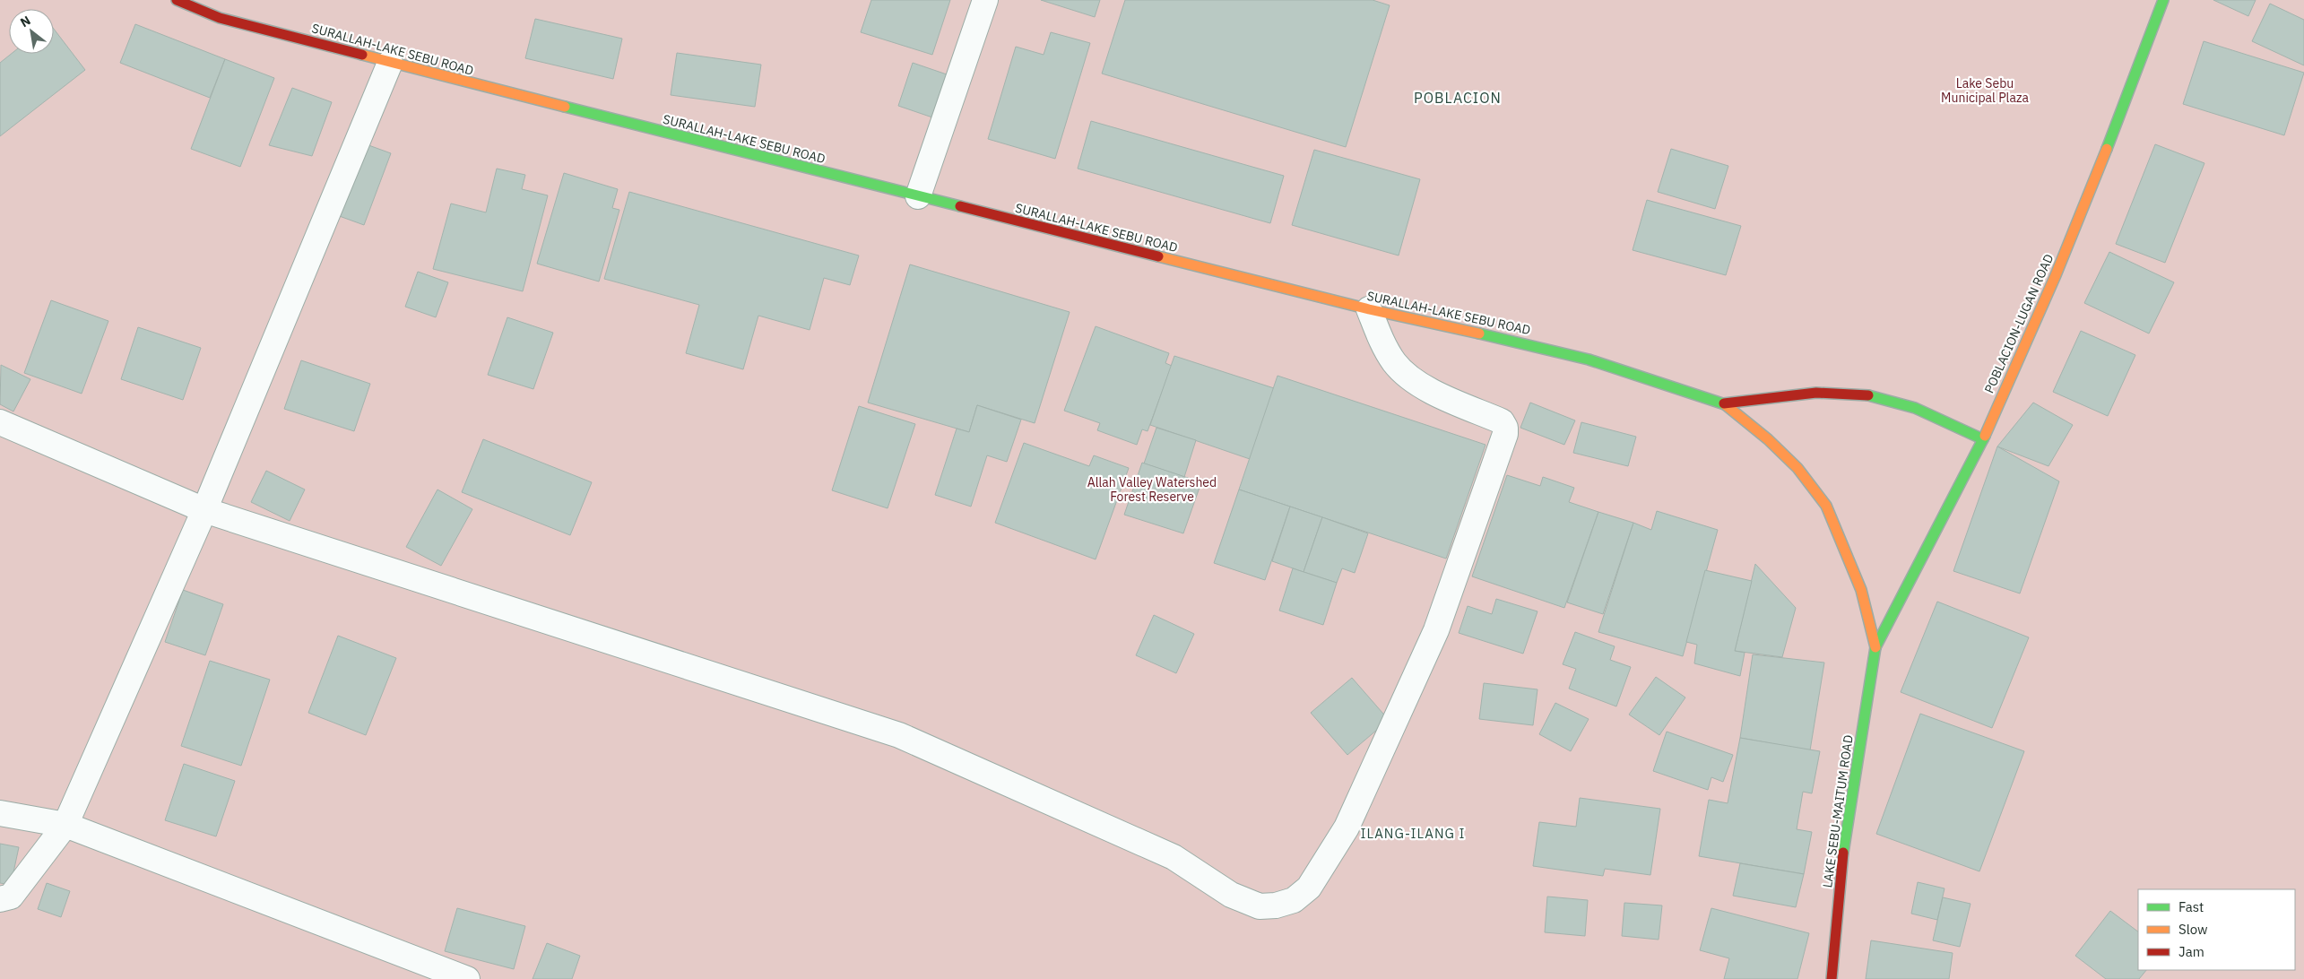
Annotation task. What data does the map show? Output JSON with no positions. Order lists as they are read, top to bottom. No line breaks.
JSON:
{"streets":{"main road":["SURALLAH-LAKE SEBU ROAD","POBLACION-LUGAN ROAD","LAKE SEBU-MAITUM ROAD"]},"crossings":[["SURALLAH-LAKE SEBU ROAD","POBLACION-LUGAN ROAD"],["SURALLAH-LAKE SEBU ROAD","LAKE SEBU-MAITUM ROAD"],["POBLACION-LUGAN ROAD","LAKE SEBU-MAITUM ROAD"]],"districts":["POBLACION","ILANG-ILANG I"],"parks":["Lake Sebu Municipal Plaza","Allah Valley Watershed Forest Reserve"],"legend":["Fast","Slow","Jam"],"north":"top left"}
